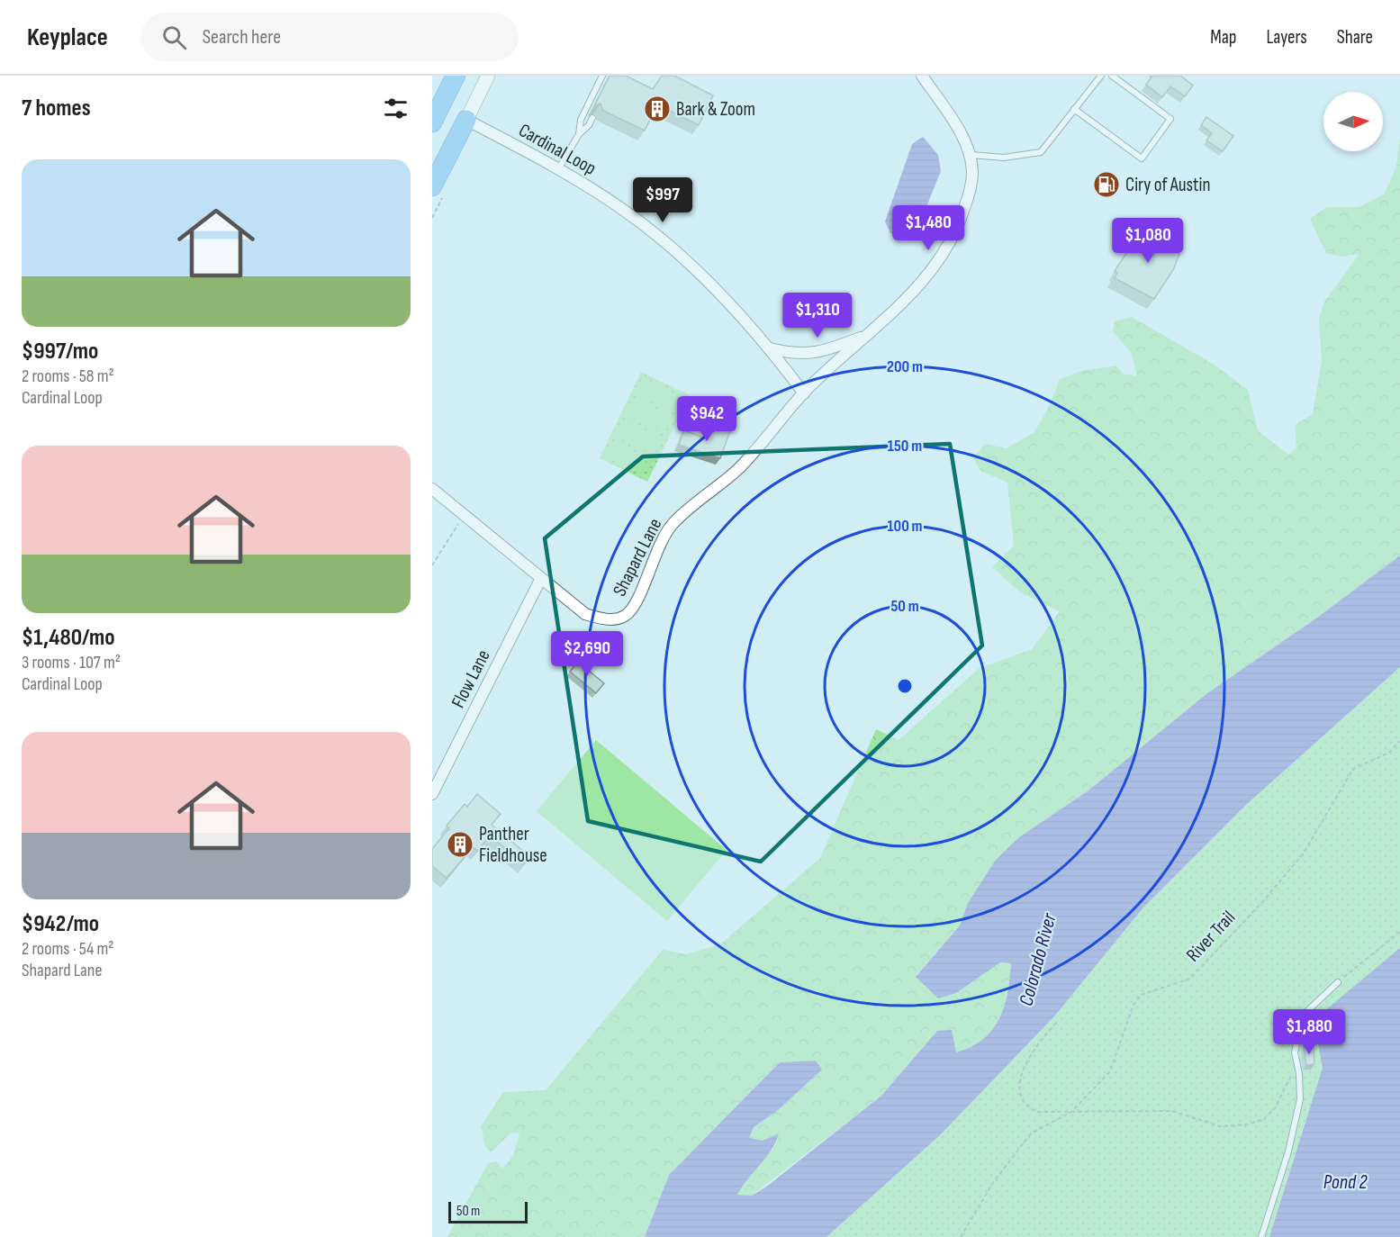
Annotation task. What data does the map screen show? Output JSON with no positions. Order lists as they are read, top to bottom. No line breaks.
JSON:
{"streets":{"street":["Cardinal Loop","Shapard Lane","Flow Lane"],"path":["River Trail"]},"crossings":[["Cardinal Loop","Shapard Lane"],["Shapard Lane","Flow Lane"]],"water":["Colorado River","Pond 2"],"places":{"building":["Bark & Zoom","Panther Fieldhouse"],"fuel station":["Ciry of Austin"]},"scale_bar":"50 m","north":"right","page":{"header":"Keyplace","search":"Search here","nav":["Map","Layers","Share"],"heading":"7 homes","list":[{"name":"$997/mo","note":"2 rooms · 58 m² · Cardinal Loop"},{"name":"$1,480/mo","note":"3 rooms · 107 m² · Cardinal Loop"},{"name":"$942/mo","note":"2 rooms · 54 m² · Shapard Lane"}],"price":["$997","$1,480","$1,080","$1,310","$942","$2,690","$1,880"],"scale":"50 m"},"rings":["200 m","150 m","100 m","50 m"]}
